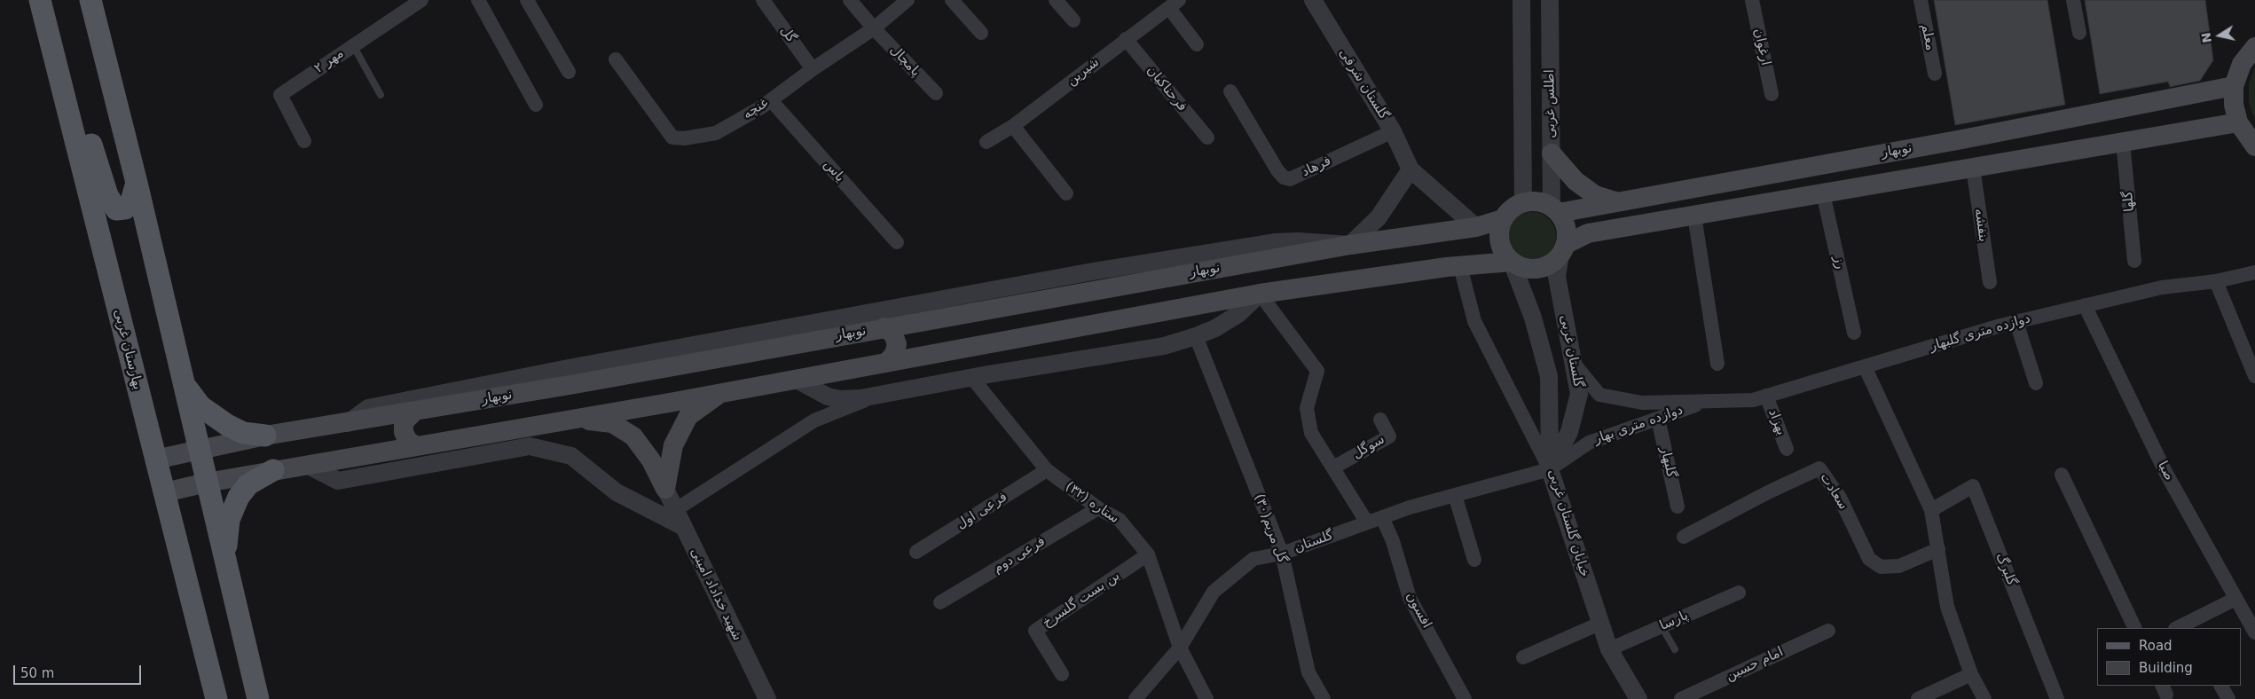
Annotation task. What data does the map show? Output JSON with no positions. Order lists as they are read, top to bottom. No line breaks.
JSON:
{"streets":{"main road":["نوبهار","بهارستان غربی"],"street":["گل","معلم","ارغوان","مهر ۲","پامچال","شیرین","گلستان شرقی","فرحناکیان","اطلس غربی","غنچه","فرهاد","یاس","گلها","بنفشه","رز","دوازده متری گلبهار","گلستان غربی","بهزاد","دوازده متری بهار","سوگل","گلبهار","صبا","سعادت","ستاره (۳۲)","فرعی اول","خیابان گلستان غربی","گل مریم(۳۰)","گلستان","فرعی دوم","گلبرگ","شهید خداداد امینی","بن بست گلسرخ","افسون","پارسا","امام حسین"]},"crossings":[["گل","غنچه"],["پامچال","غنچه"],["شیرین","فرحناکیان"],["گلستان شرقی","نوبهار"],["گلستان شرقی","فرهاد"],["اطلس غربی","نوبهار"],["اطلس غربی","گلستان غربی"],["اطلس غربی","خیابان گلستان غربی"],["غنچه","یاس"],["نوبهار","بهارستان غربی"],["نوبهار","گلستان غربی"],["نوبهار","خیابان گلستان غربی"],["دوازده متری گلبهار","گلستان غربی"],["دوازده متری گلبهار","بهزاد"],["دوازده متری گلبهار","دوازده متری بهار"],["دوازده متری گلبهار","صبا"],["گلستان غربی","دوازده متری بهار"],["گلستان غربی","خیابان گلستان غربی"],["گلستان غربی","گلستان"],["دوازده متری بهار","گلبهار"],["دوازده متری بهار","خیابان گلستان غربی"],["دوازده متری بهار","گلستان"],["ستاره (۳۲)","فرعی اول"],["ستاره (۳۲)","گلستان"],["ستاره (۳۲)","فرعی دوم"],["ستاره (۳۲)","بن بست گلسرخ"],["خیابان گلستان غربی","گلستان"],["خیابان گلستان غربی","پارسا"],["گل مریم(۳۰)","گلستان"],["گلستان","افسون"]],"legend":["Road","Building"],"scale_bar":"50 m","north":"left"}
